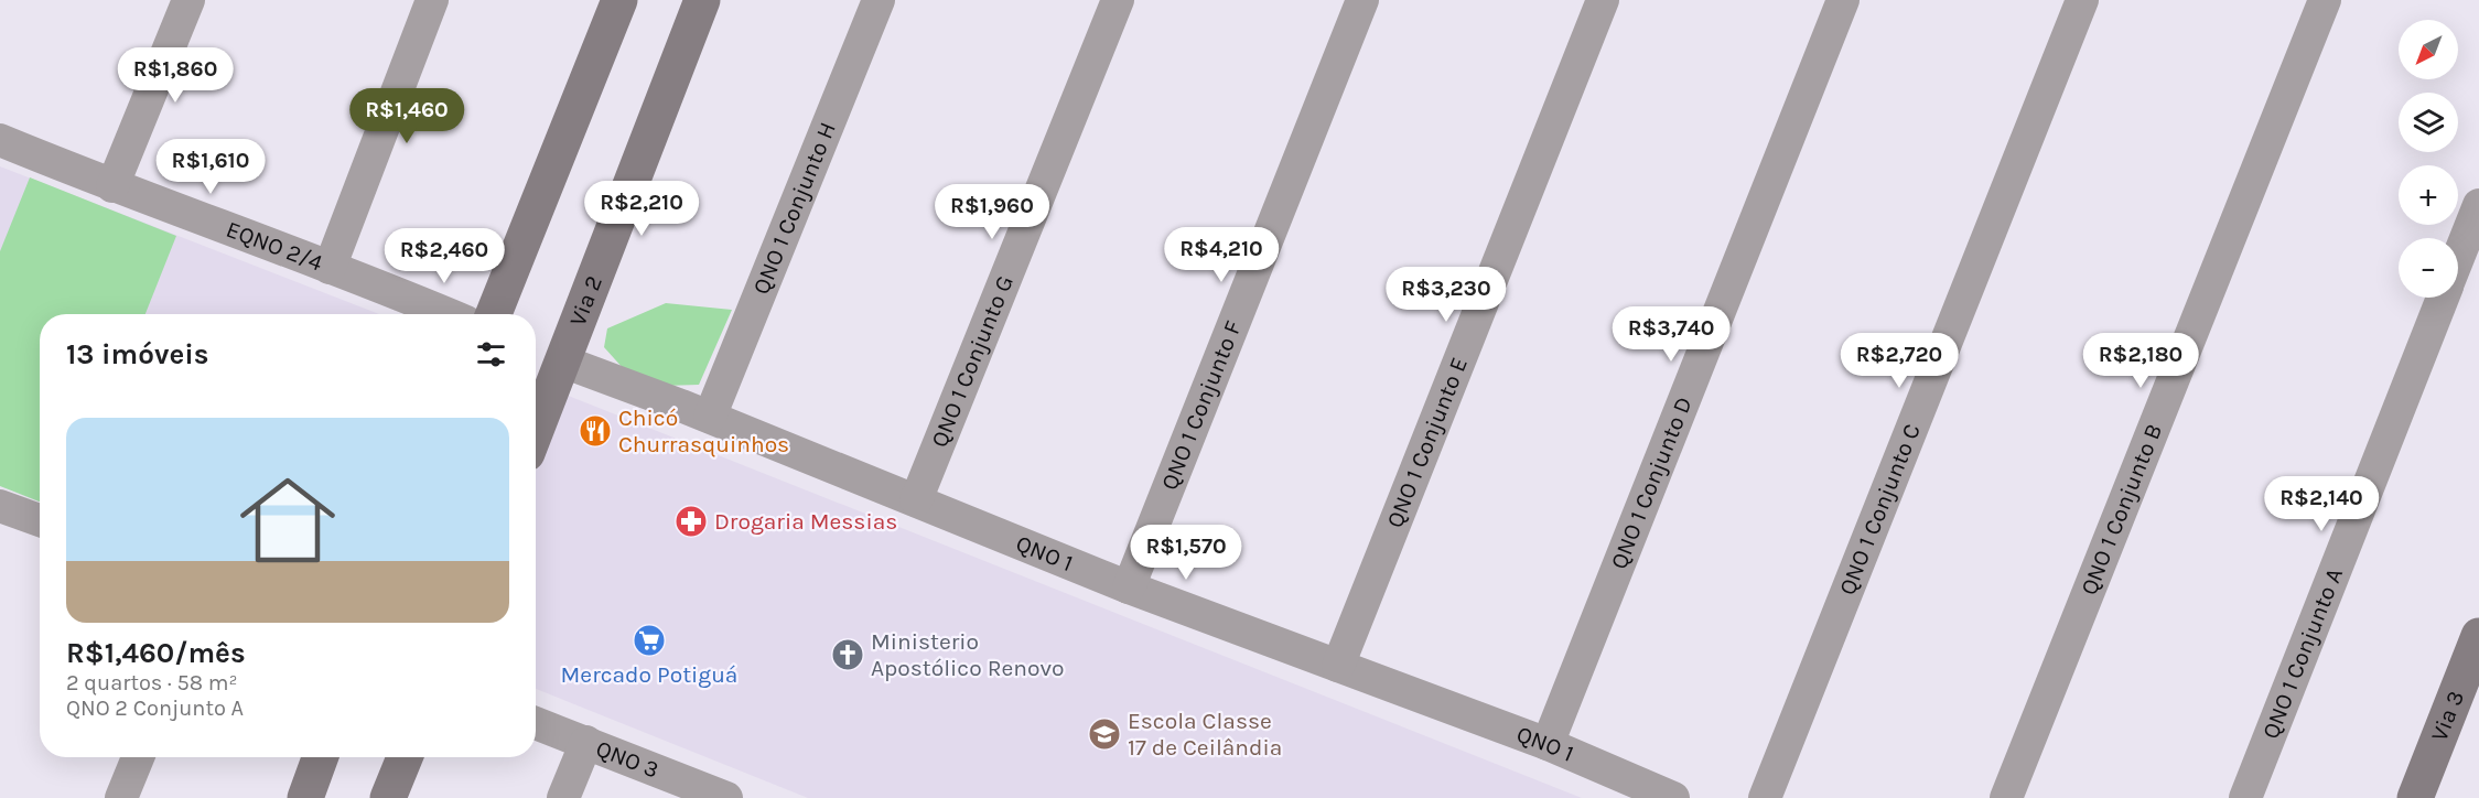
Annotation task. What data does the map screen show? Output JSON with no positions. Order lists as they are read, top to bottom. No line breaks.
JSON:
{"streets":{"main road":["Via 2","Via 3"],"street":["QNO 1 Conjunto H","EQNO 2/4","QNO 1 Conjunto G","QNO 1 Conjunto F","QNO 1 Conjunto E","QNO 1 Conjunto D","QNO 1 Conjunto C","QNO 1 Conjunto B","QNO 1","QNO 1 Conjunto A","QNO 3"]},"crossings":[["QNO 1 Conjunto H","QNO 1"],["Via 2","QNO 1"],["QNO 1 Conjunto G","QNO 1"],["QNO 1 Conjunto F","QNO 1"],["QNO 1 Conjunto E","QNO 1"],["QNO 1 Conjunto D","QNO 1"]],"places":{"restaurant":["Chicó Churrasquinhos"],"pharmacy":["Drogaria Messias"],"supermarket":["Mercado Potiguá"],"church":["Ministerio Apostólico Renovo"],"school or university":["Escola Classe 17 de Ceilândia"]},"north":"bottom left","page":{"map_buttons":["+","−"],"price":["R$1,860","R$1,460","R$1,610","R$2,210","R$1,960","R$4,210","R$2,460","R$3,230","R$3,740","R$2,720","R$2,180","R$2,140","R$1,570"],"heading":"13 imóveis","list":[{"name":"R$1,460/mês","note":"2 quartos · 58 m² · QNO 2 Conjunto A"}]}}
